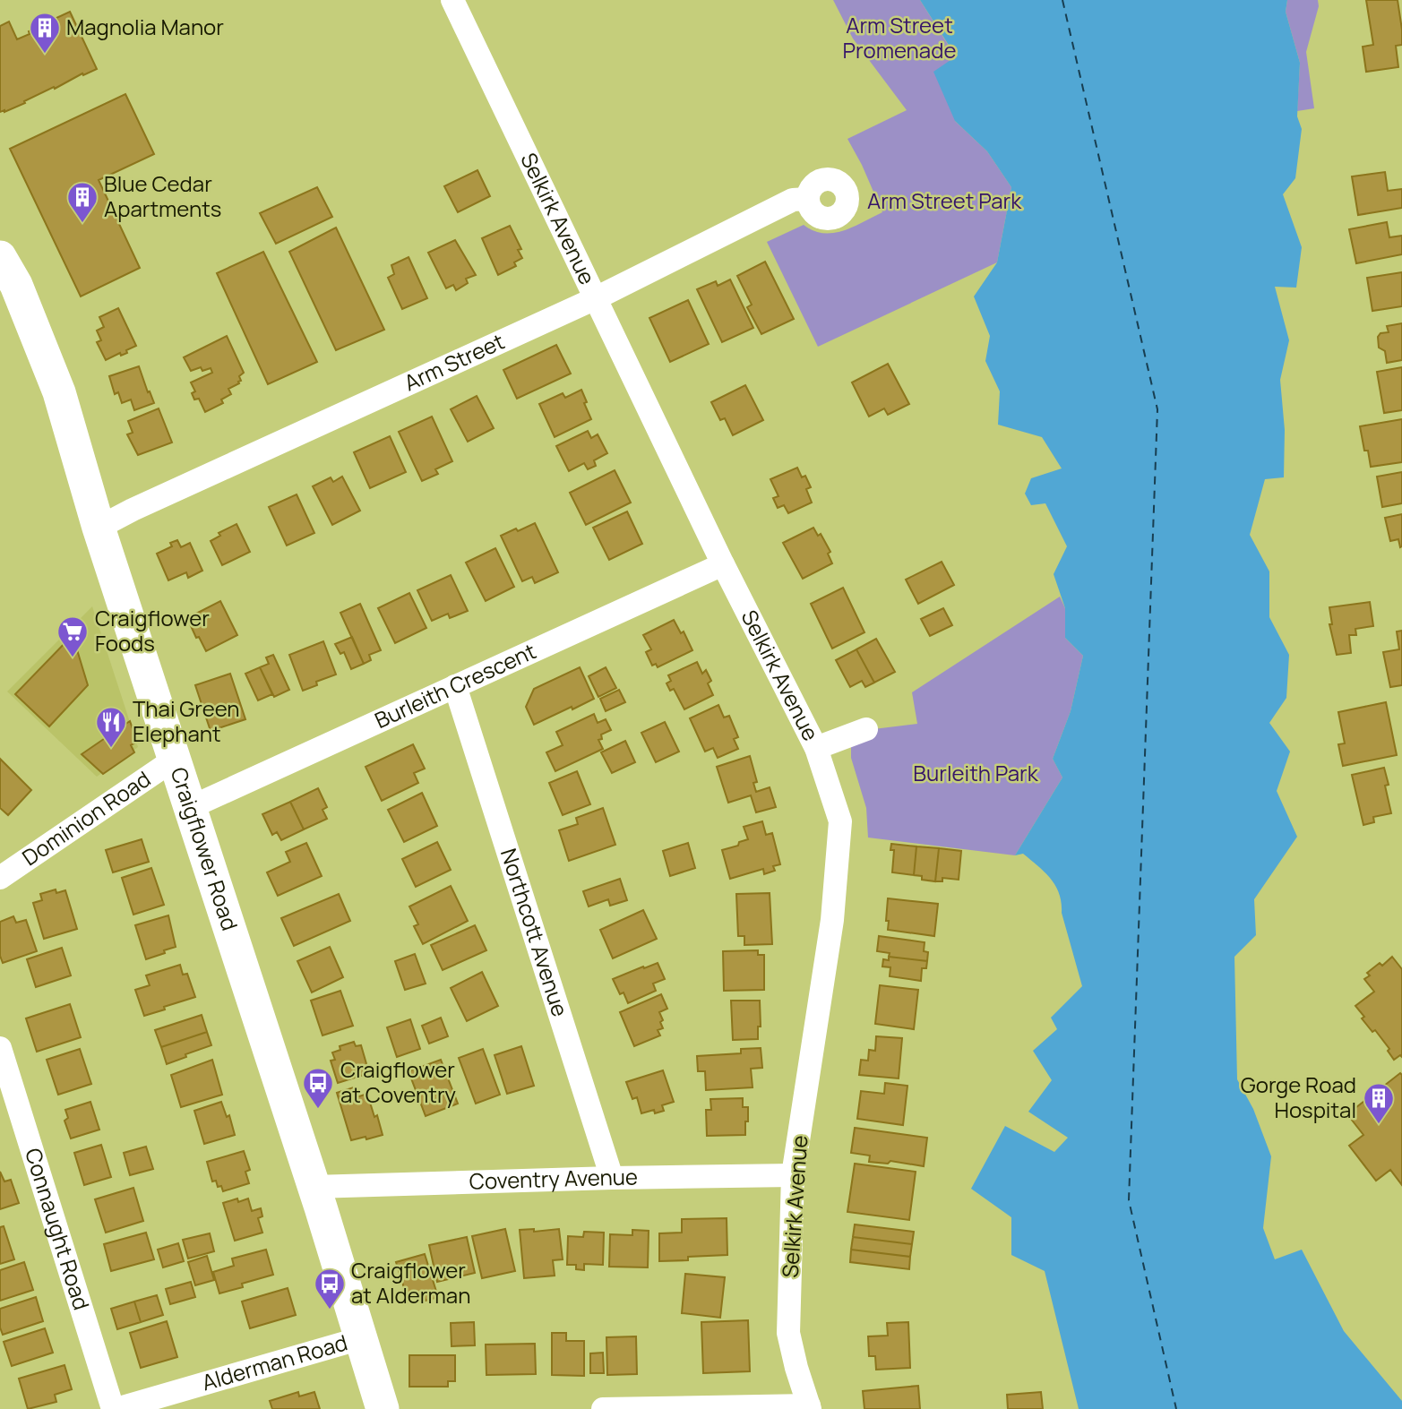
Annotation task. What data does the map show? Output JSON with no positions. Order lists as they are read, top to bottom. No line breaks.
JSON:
{"streets":{"main road":["Craigflower Road"],"street":["Selkirk Avenue","Arm Street","Burleith Crescent","Dominion Road","Northcott Avenue","Coventry Avenue","Connaught Road","Alderman Road"]},"crossings":[["Selkirk Avenue","Arm Street"],["Selkirk Avenue","Burleith Crescent"],["Selkirk Avenue","Coventry Avenue"],["Arm Street","Craigflower Road"],["Burleith Crescent","Craigflower Road"],["Burleith Crescent","Northcott Avenue"],["Dominion Road","Craigflower Road"],["Craigflower Road","Coventry Avenue"],["Craigflower Road","Alderman Road"],["Northcott Avenue","Coventry Avenue"],["Connaught Road","Alderman Road"]],"parks":["Arm Street Promenade","Arm Street Park","Burleith Park"],"places":{"building":["Magnolia Manor","Blue Cedar Apartments","Gorge Road Hospital"],"supermarket":["Craigflower Foods"],"restaurant":["Thai Green Elephant"],"bus stop":["Craigflower at Coventry","Craigflower at Alderman"]}}
